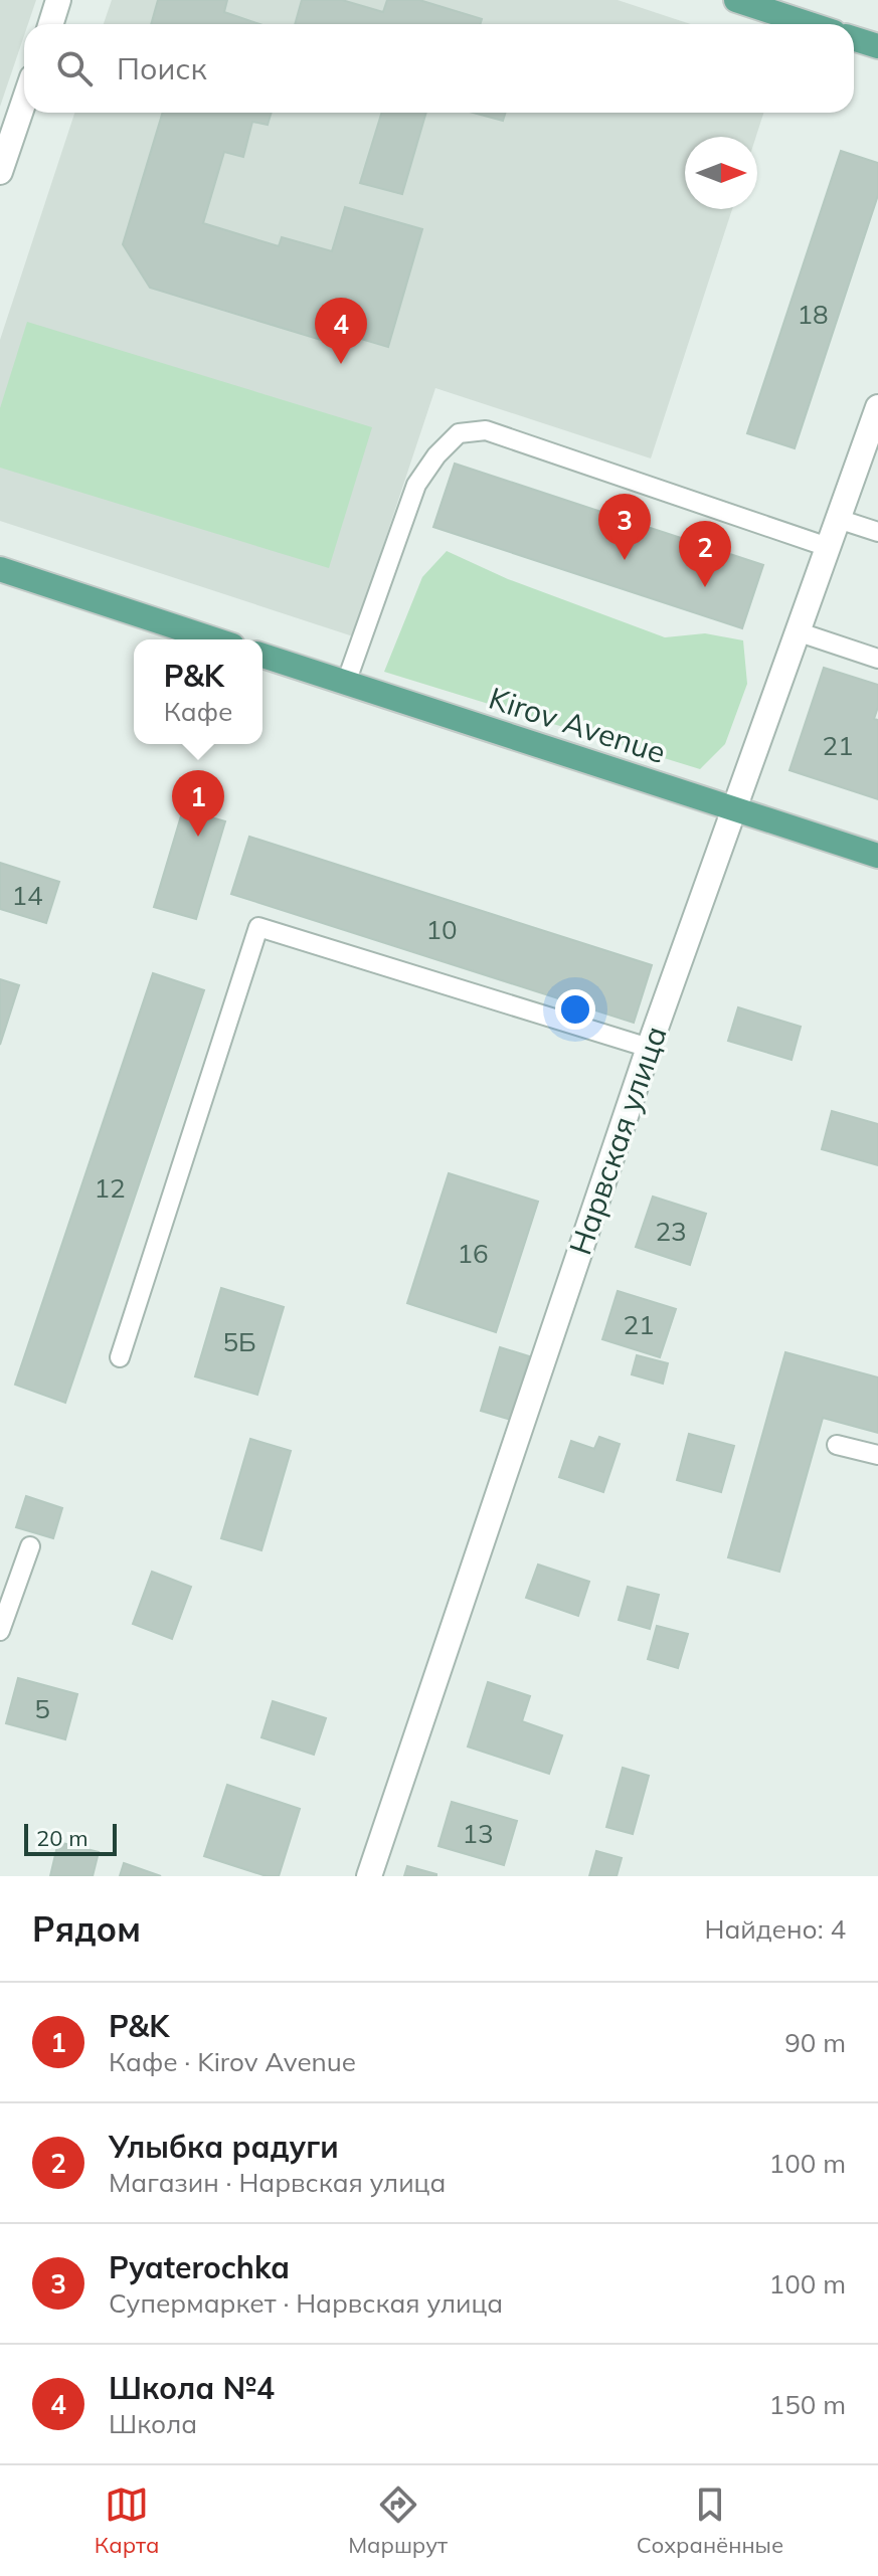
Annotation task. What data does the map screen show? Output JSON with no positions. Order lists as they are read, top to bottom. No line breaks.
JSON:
{"streets":{"main road":["Kirov Avenue"],"street":["Нарвская улица"]},"crossings":[["Kirov Avenue","Нарвская улица"]],"house_numbers":["18","21","14","10","12","23","16","21","5Б","5","13"],"scale_bar":"20 m","north":"right","page":{"search":"Поиск","pins":["4","3","2","1"],"popup":["P&K","Кафе"],"scale":"20 m","heading":["Рядом","Найдено: 4"],"list":[{"mark":"1","name":"P&K","note":"Кафе · Kirov Avenue","value":"90 m"},{"mark":"2","name":"Улыбка радуги","note":"Магазин · Нарвская улица","value":"100 m"},{"mark":"3","name":"Pyaterochka","note":"Супермаркет · Нарвская улица","value":"100 m"},{"mark":"4","name":"Школа №4","note":"Школа","value":"150 m"}],"nav":["Карта","Маршрут","Сохранённые"]}}
